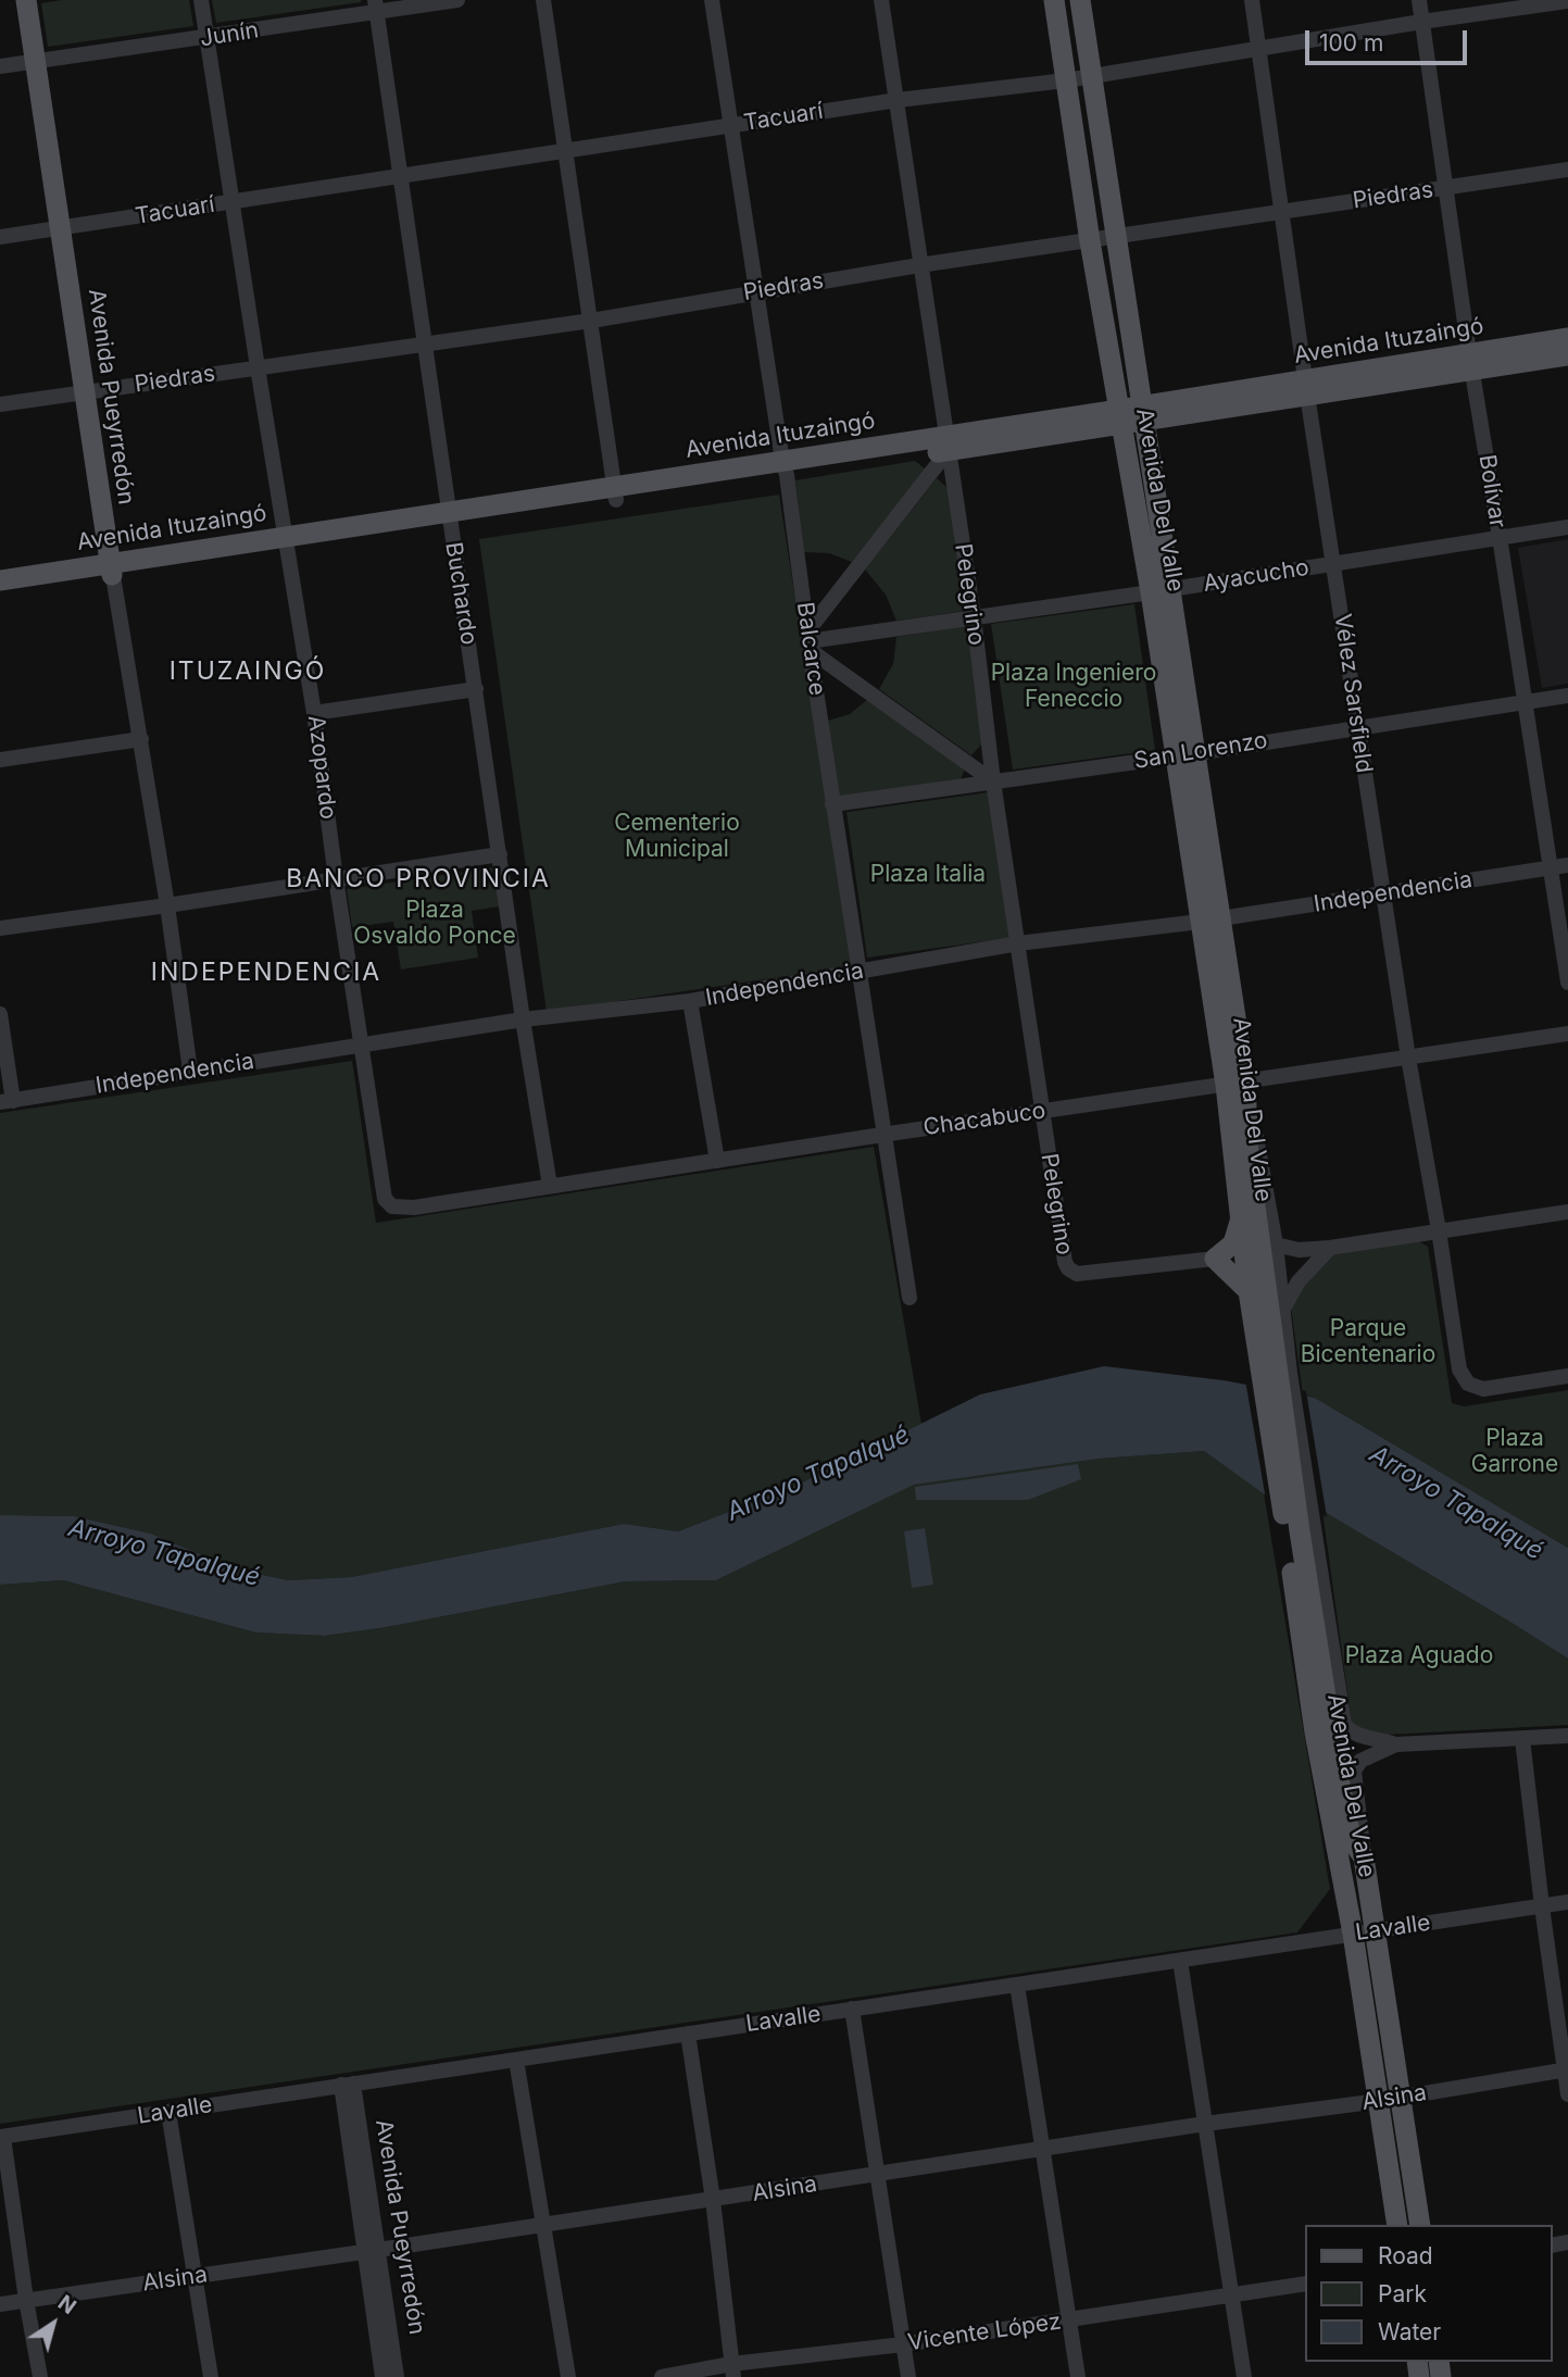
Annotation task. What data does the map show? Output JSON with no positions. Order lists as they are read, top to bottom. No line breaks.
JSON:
{"streets":{"main road":["Avenida Ituzaingó","Avenida Pueyrredón","Avenida Del Valle"],"street":["Junín","Tacuarí","Piedras","Bolívar","Ayacucho","Buchardo","Pelegrino","Balcarce","Vélez Sarsfield","San Lorenzo","Azopardo","Independencia","Chacabuco","Lavalle","Alsina","Vicente López"]},"crossings":[["Junín","Avenida Pueyrredón"],["Junín","Buchardo"],["Junín","Azopardo"],["Tacuarí","Avenida Pueyrredón"],["Tacuarí","Bolívar"],["Tacuarí","Avenida Del Valle"],["Tacuarí","Buchardo"],["Tacuarí","Pelegrino"],["Tacuarí","Balcarce"],["Tacuarí","Vélez Sarsfield"],["Tacuarí","Azopardo"],["Piedras","Avenida Pueyrredón"],["Piedras","Bolívar"],["Piedras","Avenida Del Valle"],["Piedras","Buchardo"],["Piedras","Pelegrino"],["Piedras","Balcarce"],["Piedras","Vélez Sarsfield"],["Piedras","Azopardo"],["Avenida Ituzaingó","Avenida Pueyrredón"],["Avenida Ituzaingó","Bolívar"],["Avenida Ituzaingó","Avenida Del Valle"],["Avenida Ituzaingó","Buchardo"],["Avenida Ituzaingó","Pelegrino"],["Avenida Ituzaingó","Balcarce"],["Avenida Ituzaingó","Vélez Sarsfield"],["Avenida Ituzaingó","Azopardo"],["Avenida Pueyrredón","Independencia"],["Avenida Pueyrredón","Lavalle"],["Avenida Pueyrredón","Alsina"],["Bolívar","Ayacucho"],["Bolívar","San Lorenzo"],["Bolívar","Independencia"],["Avenida Del Valle","Ayacucho"],["Avenida Del Valle","San Lorenzo"],["Avenida Del Valle","Independencia"],["Avenida Del Valle","Chacabuco"],["Avenida Del Valle","Lavalle"],["Avenida Del Valle","Alsina"],["Ayacucho","Pelegrino"],["Ayacucho","Balcarce"],["Ayacucho","Vélez Sarsfield"],["Buchardo","Independencia"],["Buchardo","Chacabuco"],["Pelegrino","San Lorenzo"],["Pelegrino","Independencia"],["Pelegrino","Chacabuco"],["Balcarce","San Lorenzo"],["Balcarce","Independencia"],["Balcarce","Chacabuco"],["Vélez Sarsfield","San Lorenzo"],["Vélez Sarsfield","Independencia"],["Vélez Sarsfield","Chacabuco"],["Azopardo","Independencia"],["Azopardo","Chacabuco"]],"districts":["ITUZAINGÓ","BANCO PROVINCIA","INDEPENDENCIA"],"water":["Arroyo Tapalqué"],"parks":["Plaza Ingeniero Feneccio","Cementerio Municipal","Plaza Italia","Plaza Osvaldo Ponce","Parque Bicentenario","Plaza Garrone","Plaza Aguado"],"legend":["Road","Park","Water"],"scale_bar":"100 m","north":"top right"}
